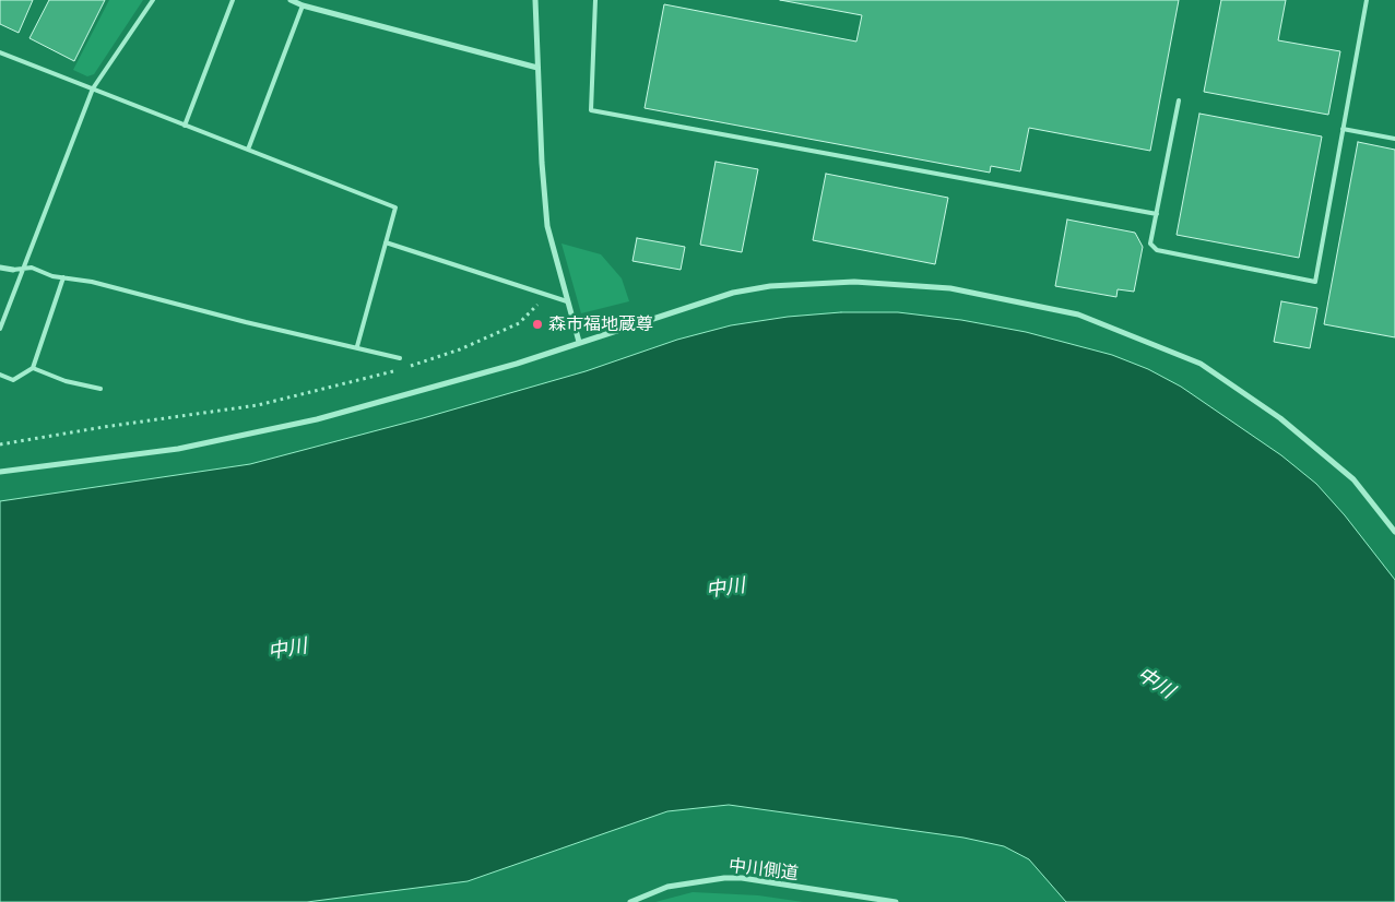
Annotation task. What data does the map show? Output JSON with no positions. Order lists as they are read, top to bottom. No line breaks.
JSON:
{"streets":{"street":["中川側道"]},"water":["中川"],"places":["森市福地蔵尊"]}
